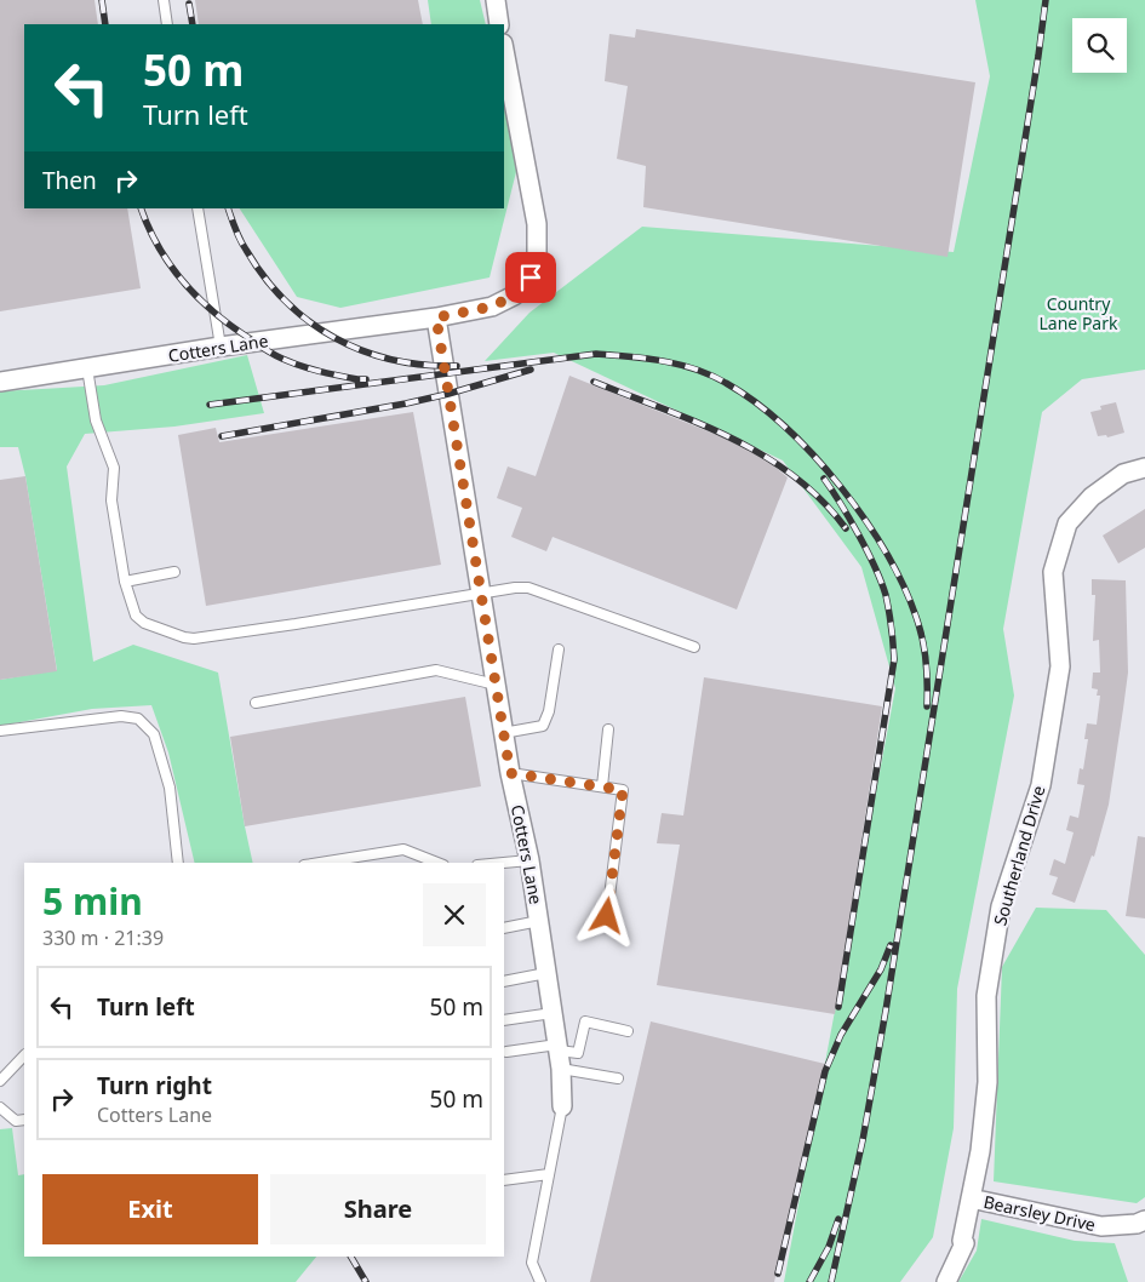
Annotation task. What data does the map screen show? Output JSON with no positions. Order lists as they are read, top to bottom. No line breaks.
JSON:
{"streets":{"street":["Cotters Lane","Southerland Drive","Bearsley Drive"]},"crossings":[["Southerland Drive","Bearsley Drive"]],"parks":["Country Lane Park"],"page":{"turn":["50 m","Turn left"],"then":"Then","heading":["5 min","330 m · 21:39"],"list":[{"name":"Turn left","value":"50 m"},{"name":"Turn right","note":"Cotters Lane","value":"50 m"}],"buttons":["Exit","Share"]}}
